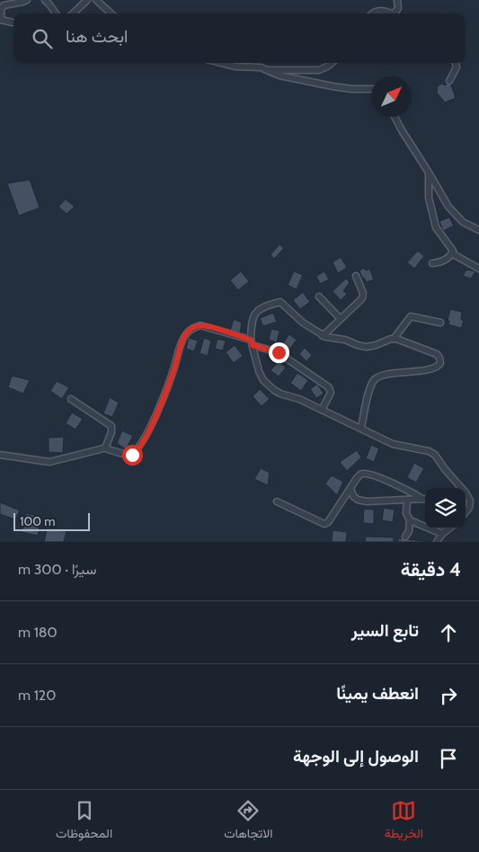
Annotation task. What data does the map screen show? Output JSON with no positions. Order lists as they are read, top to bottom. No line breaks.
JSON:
{"scale_bar":"100 m","north":"top right","page":{"search":"ابحث هنا","scale":"100 m","heading":["4 دقيقة","سيرًا · 300 m"],"list":[["تابع السير","180 m"],["انعطف يمينًا","120 m"],"الوصول إلى الوجهة"],"nav":["الخريطة","الاتجاهات","المحفوظات"]}}
